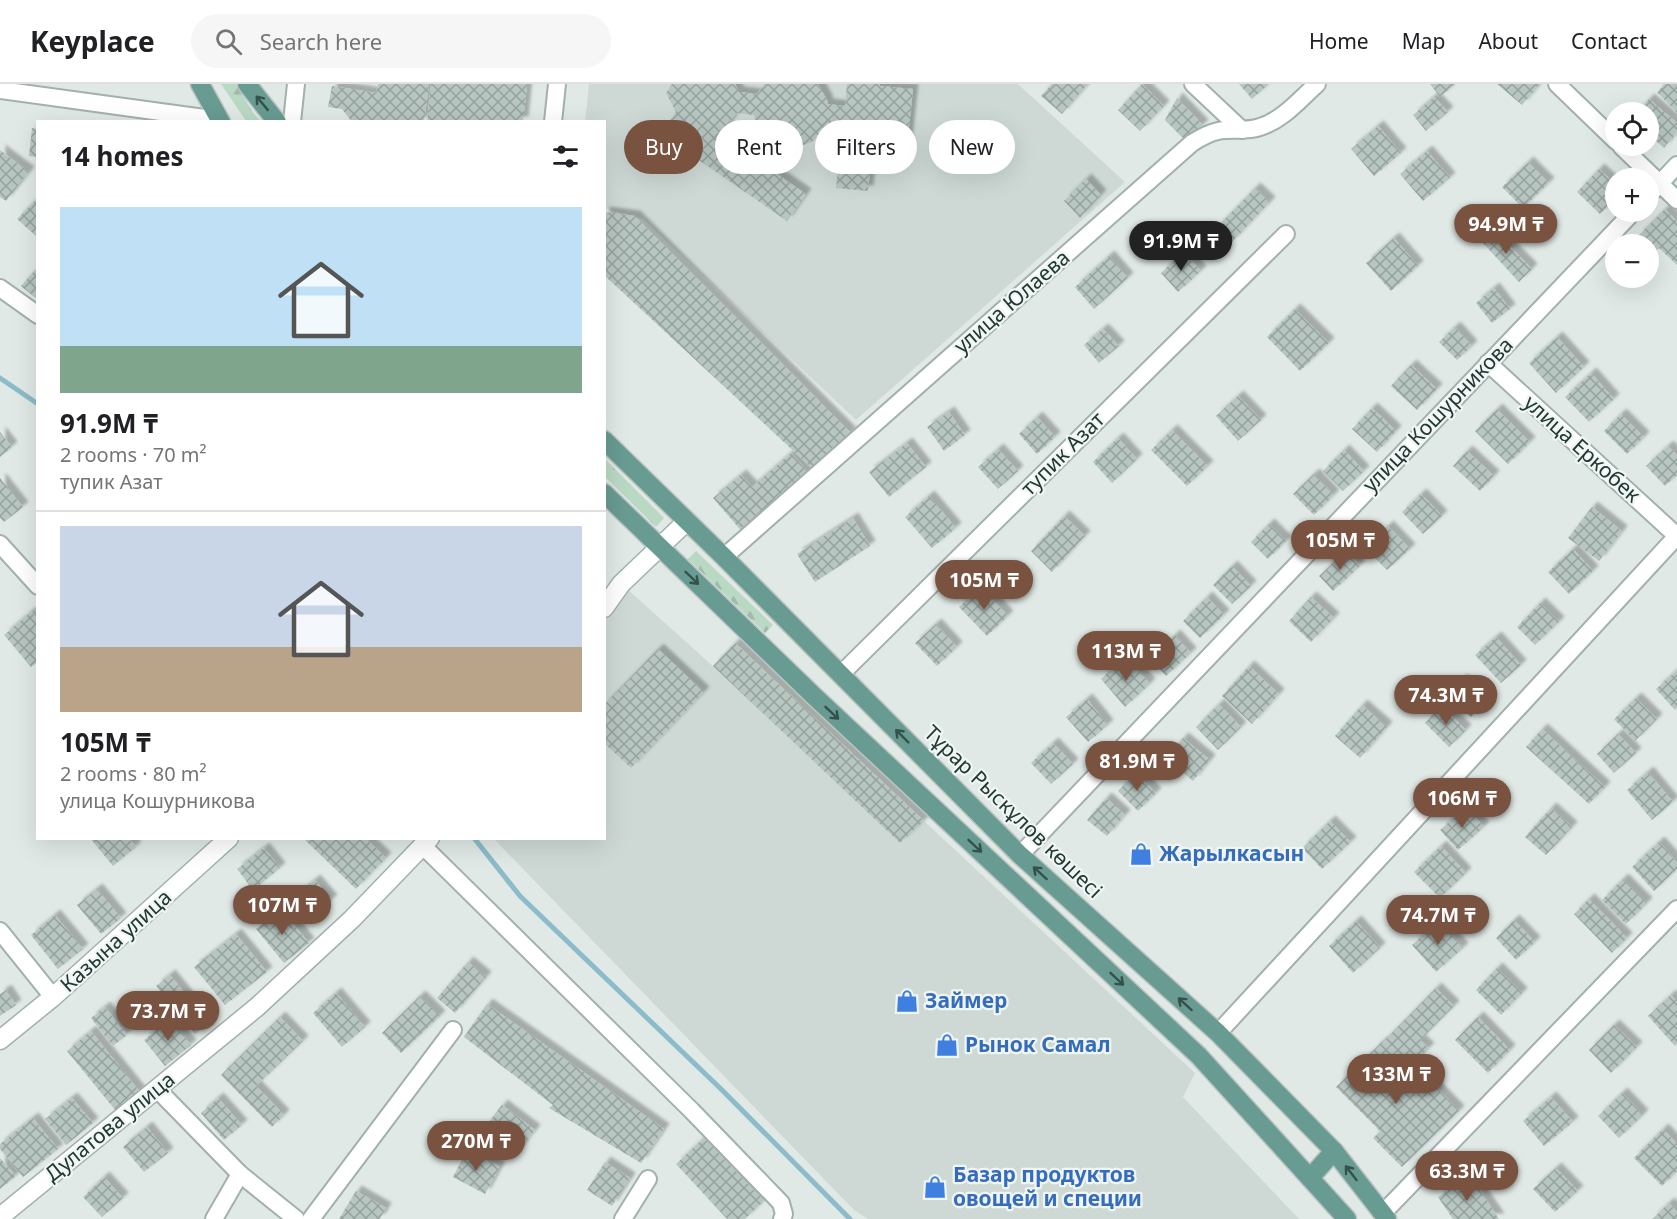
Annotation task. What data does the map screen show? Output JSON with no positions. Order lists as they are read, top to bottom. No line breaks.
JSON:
{"streets":{"main road":["Тұрар Рыскұлов көшесі"],"street":["улица Юлаева","улица Кошурникова","улица Еркобек","тупик Азат","Казына улица","Дулатова улица"]},"crossings":[["улица Юлаева","Тұрар Рыскұлов көшесі"],["улица Кошурникова","улица Еркобек"],["улица Кошурникова","Тұрар Рыскұлов көшесі"],["тупик Азат","Тұрар Рыскұлов көшесі"]],"places":{"shop":["Жарылкасын","Займер","Рынок Самал","Базар продуктов овощей и специи"]},"page":{"header":"Keyplace","search":"Search here","nav":["Home","Map","About","Contact"],"map_buttons":["+","−"],"chip":["Buy","Rent","Filters","New"],"heading":"14 homes","list":[{"name":"91.9M ₸","note":"2 rooms · 70 m² · тупик Азат"},{"name":"105M ₸","note":"2 rooms · 80 m² · улица Кошурникова"}],"price":["94.9M ₸","91.9M ₸","105M ₸","105M ₸","113M ₸","74.3M ₸","81.9M ₸","106M ₸","107M ₸","74.7M ₸","73.7M ₸","133M ₸","270M ₸","63.3M ₸"]}}
